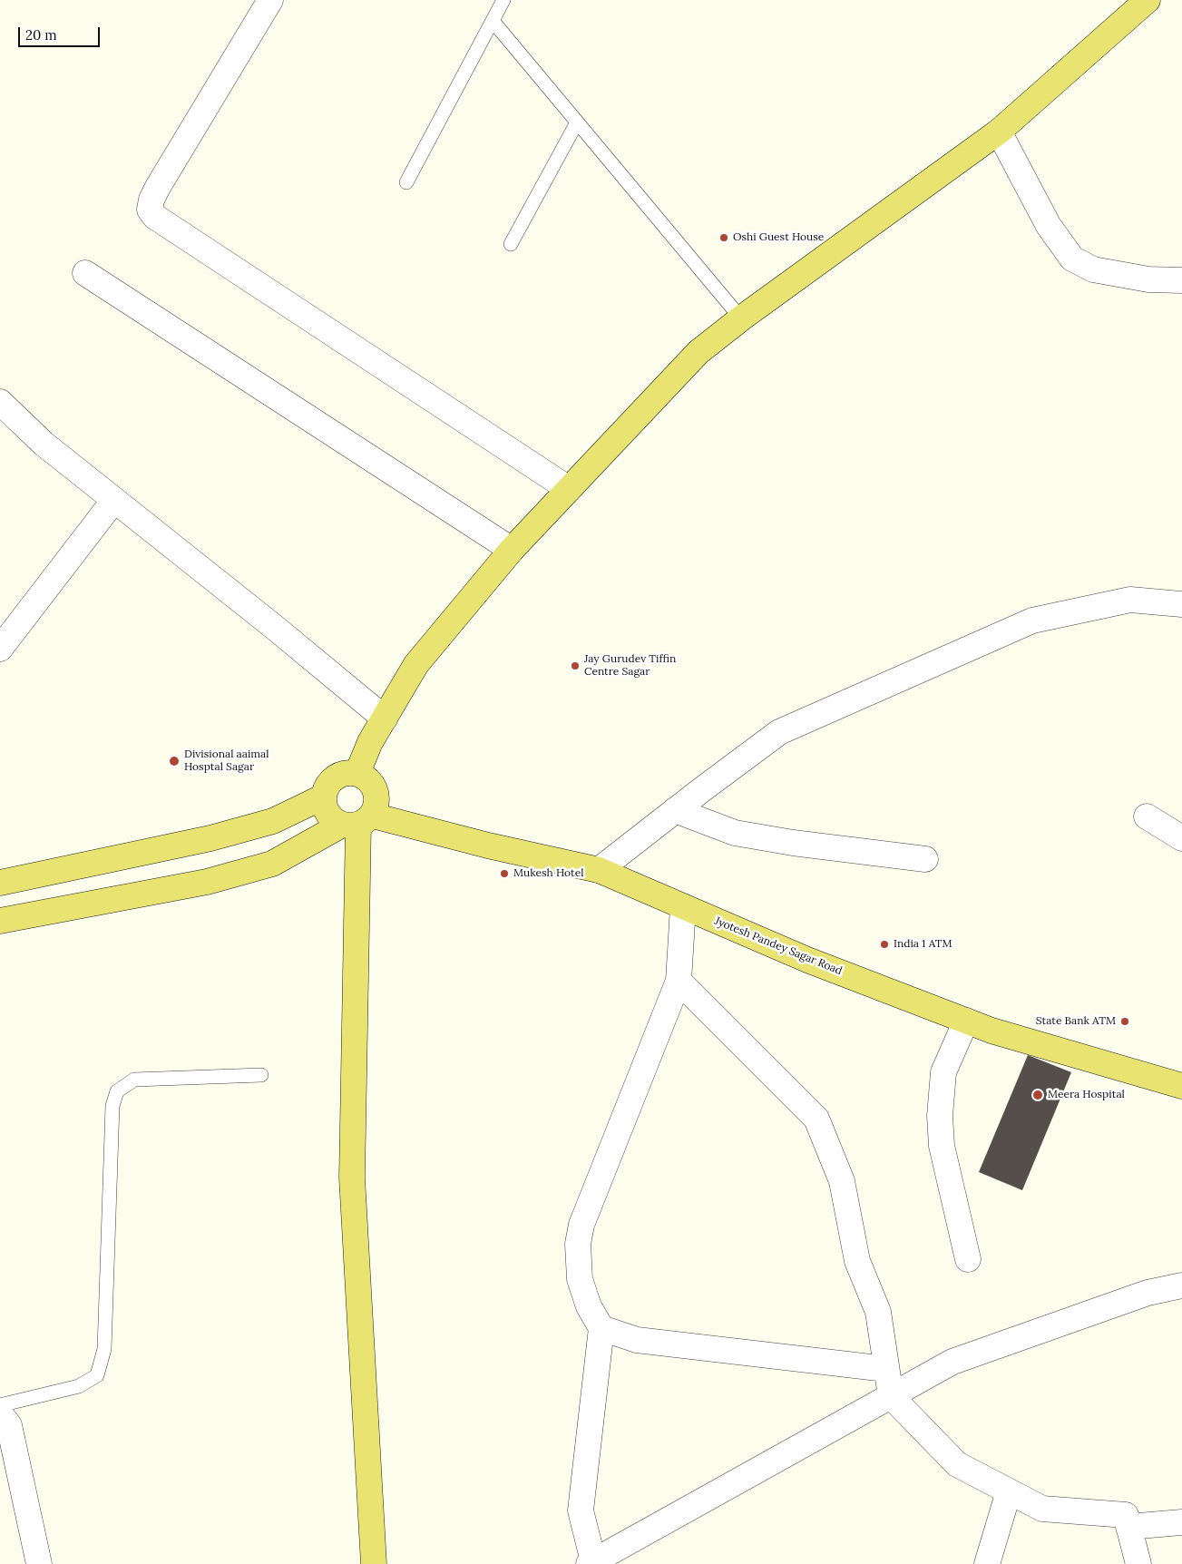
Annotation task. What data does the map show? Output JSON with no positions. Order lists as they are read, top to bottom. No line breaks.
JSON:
{"streets":{"main road":["Jyotesh Pandey Sagar Road"]},"places":["Oshi Guest House","Jay Gurudev Tiffin Centre Sagar","Divisional aaimal Hosptal Sagar","Mukesh Hotel","India 1 ATM","State Bank ATM","Meera Hospital"],"scale_bar":"20 m"}
